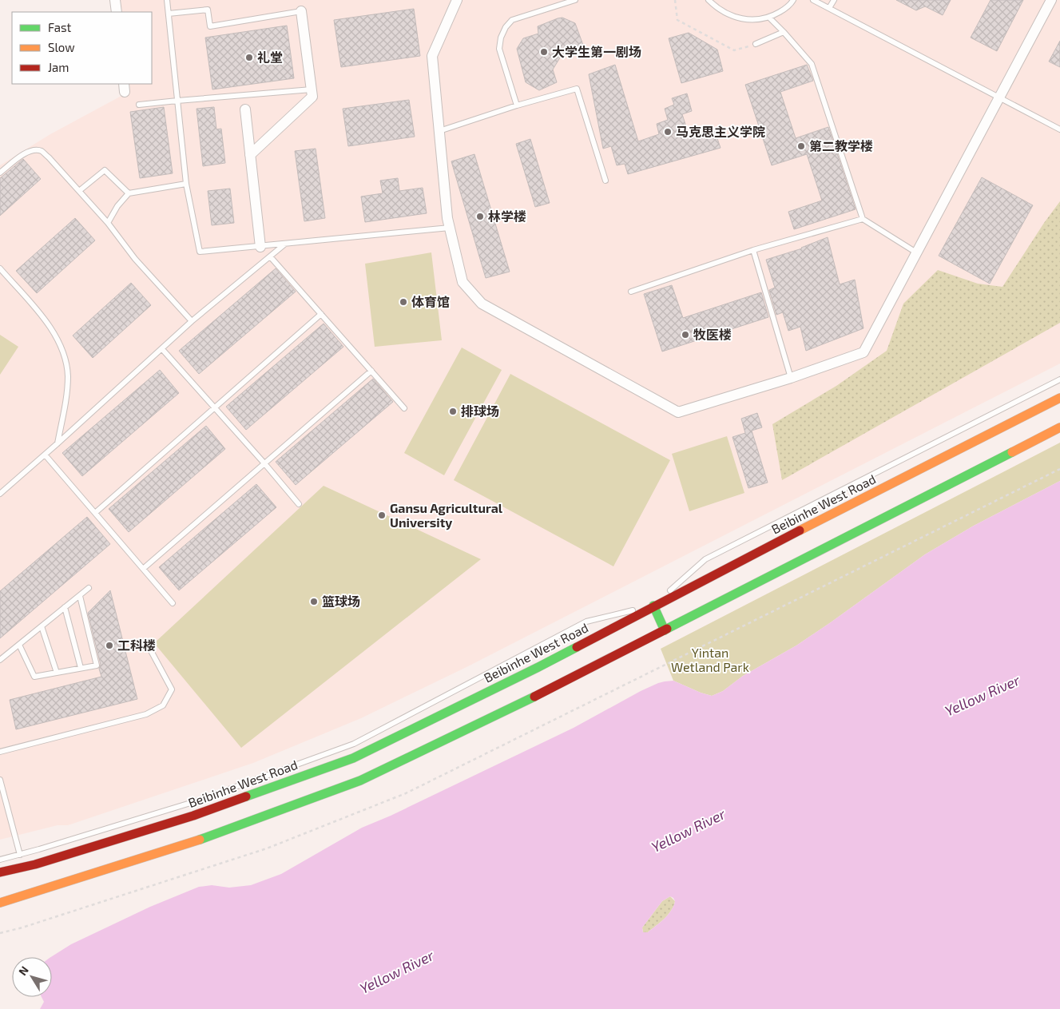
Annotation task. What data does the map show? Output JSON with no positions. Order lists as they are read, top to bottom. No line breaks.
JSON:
{"streets":{"main road":["Beibinhe West Road"]},"water":["Yellow River"],"parks":["Yintan Wetland Park"],"places":["大学生第一剧场","礼堂","马克思主义学院","第二教学楼","林学楼","体育馆","牧医楼","排球场","Gansu Agricultural University","篮球场","工科楼"],"legend":["Fast","Slow","Jam"],"north":"top left"}
